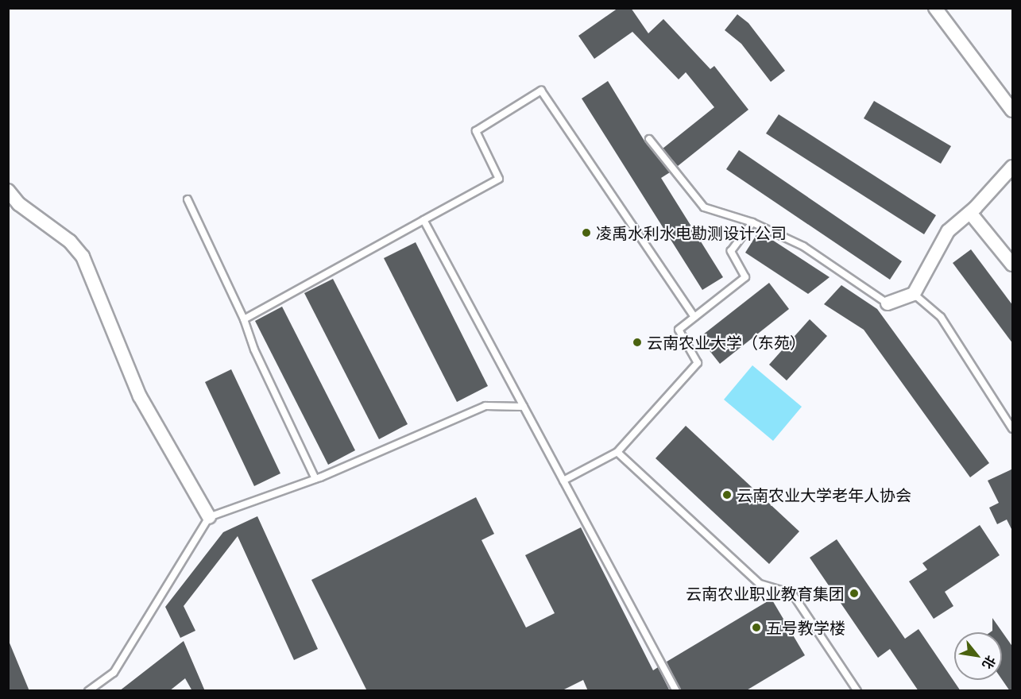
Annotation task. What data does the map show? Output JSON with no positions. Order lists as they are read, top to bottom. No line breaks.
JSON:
{"places":["凌禹水利水电勘测设计公司","云南农业大学（东苑）","云南农业大学老年人协会","云南农业职业教育集团","五号教学楼"],"north":"bottom right"}
